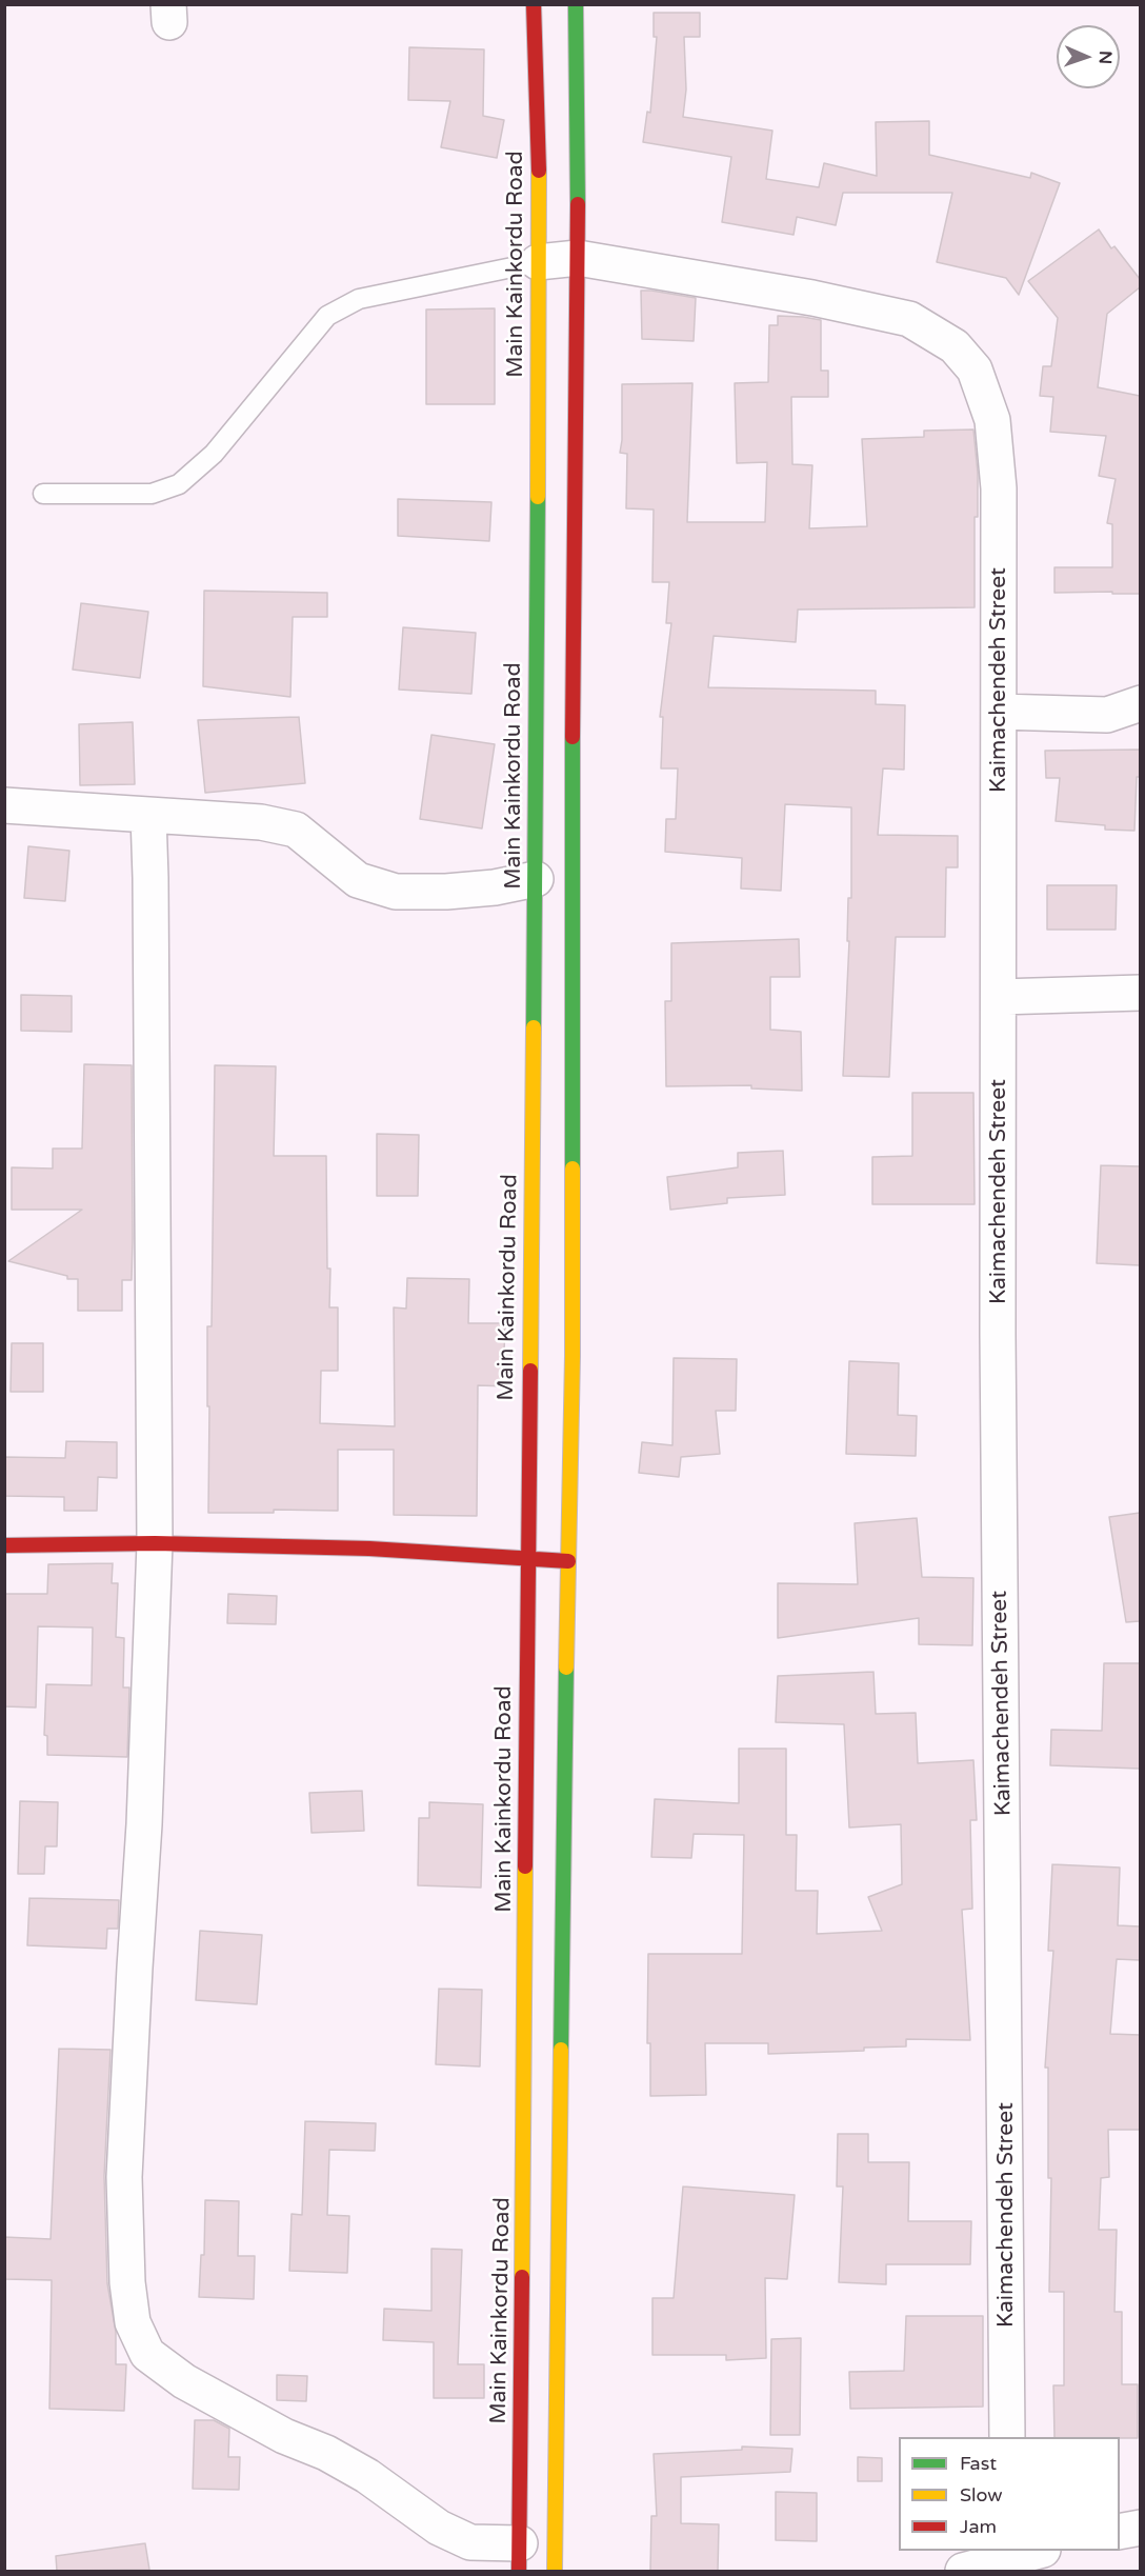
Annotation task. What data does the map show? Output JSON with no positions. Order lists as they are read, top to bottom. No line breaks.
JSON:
{"streets":{"main road":["Main Kainkordu Road"],"street":["Kaimachendeh Street"]},"crossings":[["Main Kainkordu Road","Kaimachendeh Street"]],"legend":["Fast","Slow","Jam"],"north":"right"}
